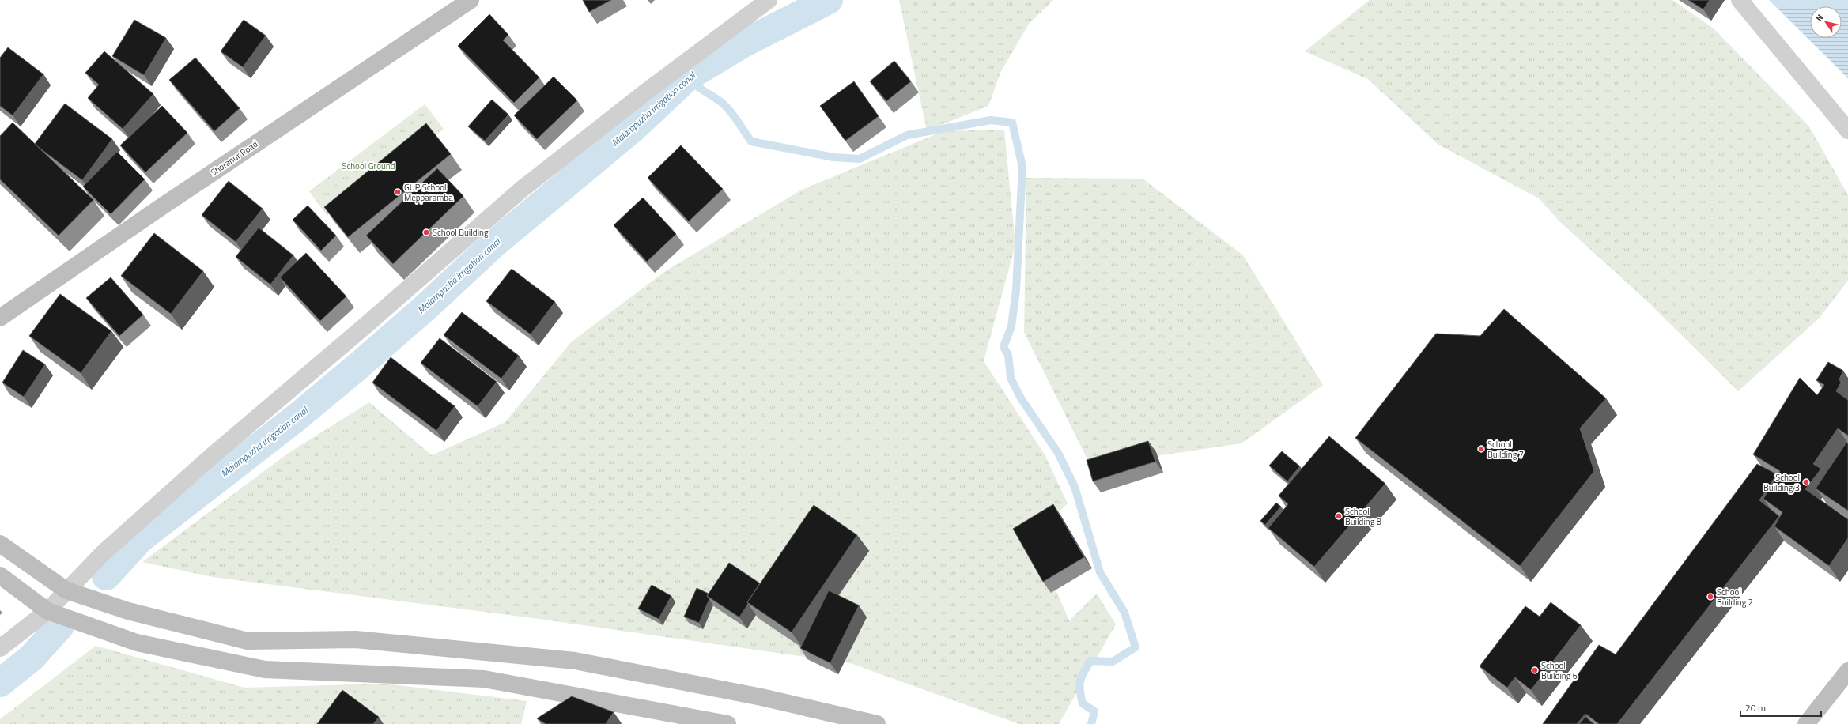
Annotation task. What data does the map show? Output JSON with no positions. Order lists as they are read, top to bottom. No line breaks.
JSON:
{"streets":{"main road":["Shoranur Road"]},"water":["Malampuzha irrigation canal"],"parks":["School Ground"],"places":["GUP School Mepparamba","School Building","School Building 7","School Building 3","School Building 8","School Building 2","School Building 6"],"scale_bar":"20 m","north":"top left"}
